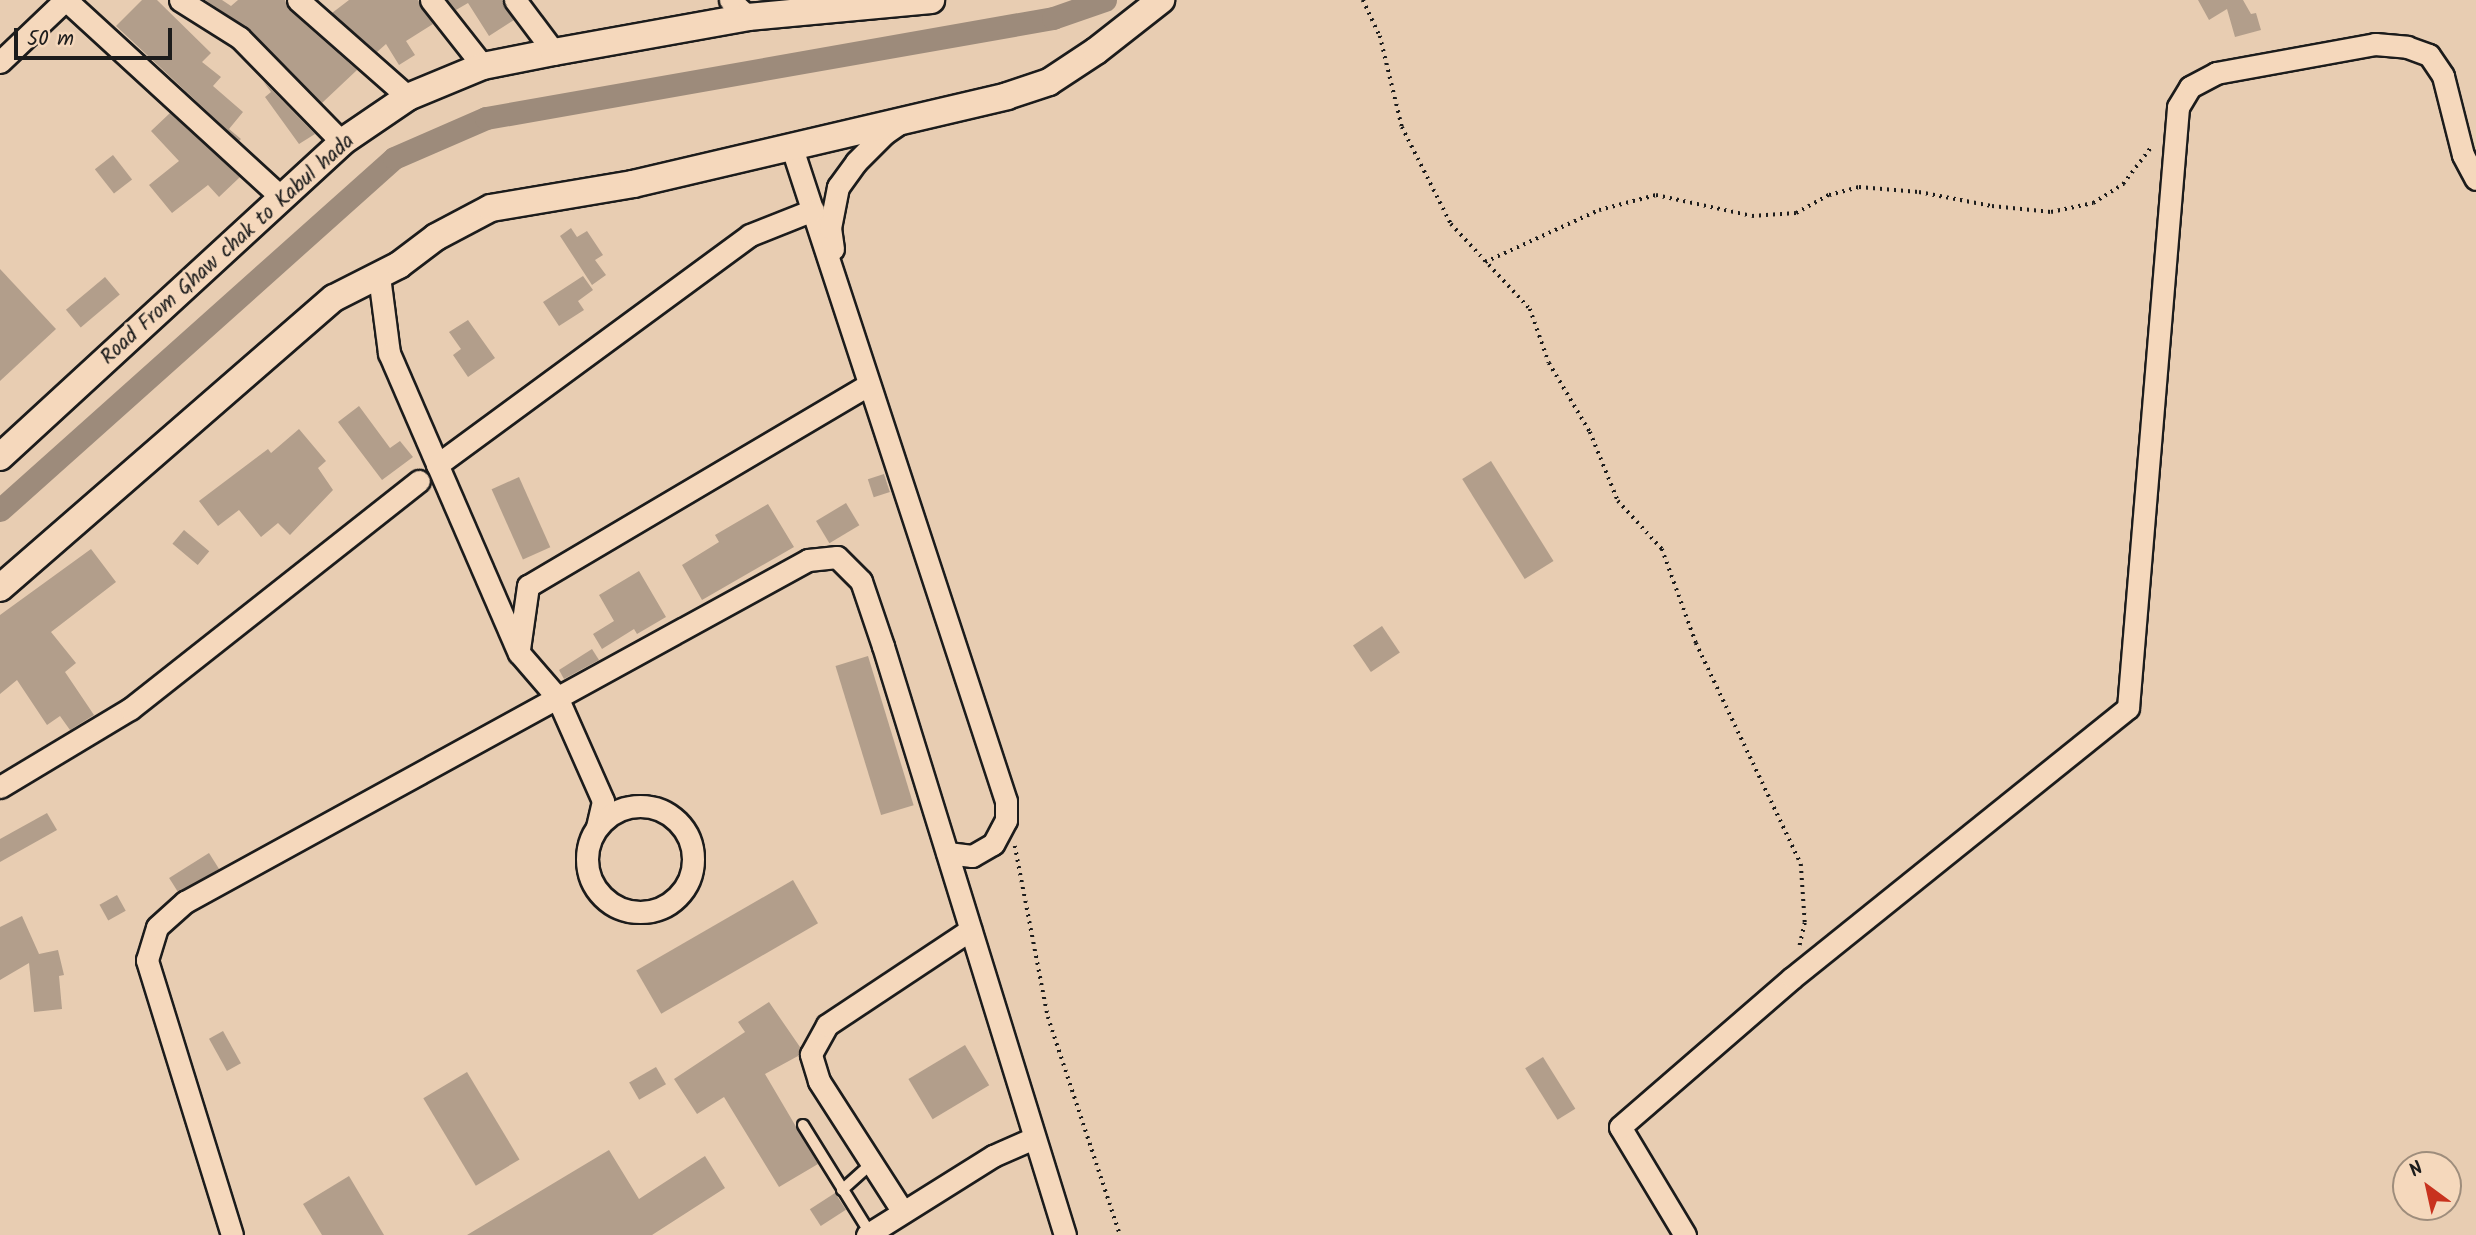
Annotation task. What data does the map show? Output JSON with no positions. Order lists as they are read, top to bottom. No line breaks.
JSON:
{"streets":{"street":["Road From Ghaw chak to Kabul hada"]},"scale_bar":"50 m","north":"top left"}
